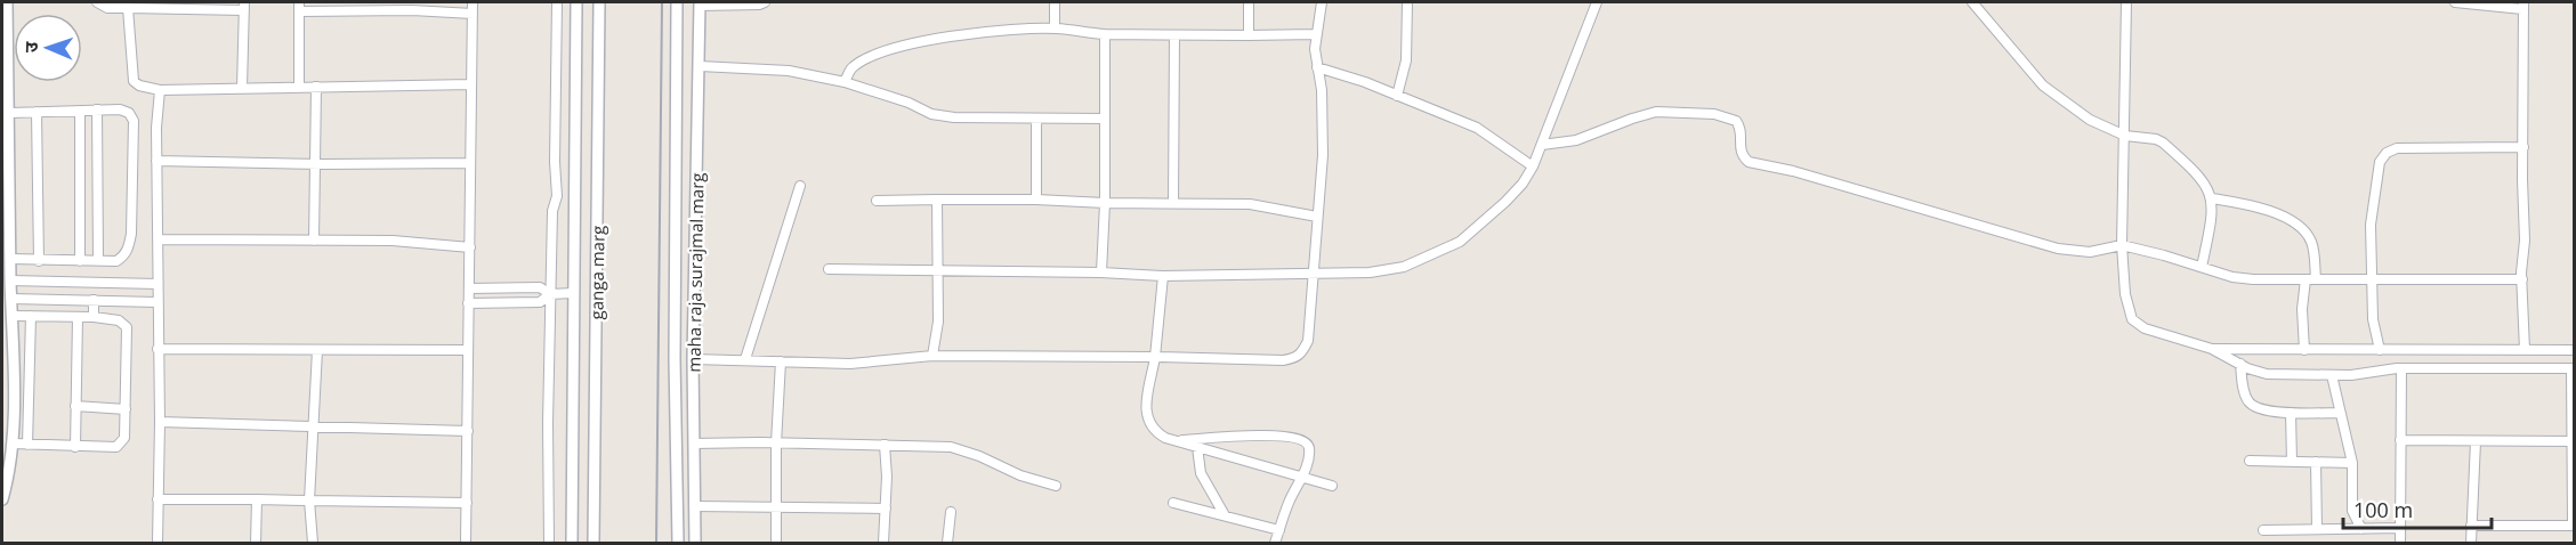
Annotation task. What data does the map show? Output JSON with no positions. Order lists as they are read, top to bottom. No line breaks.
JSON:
{"streets":{"street":["ganga marg","maha raja surajmal marg"]},"scale_bar":"100 m","north":"left"}
